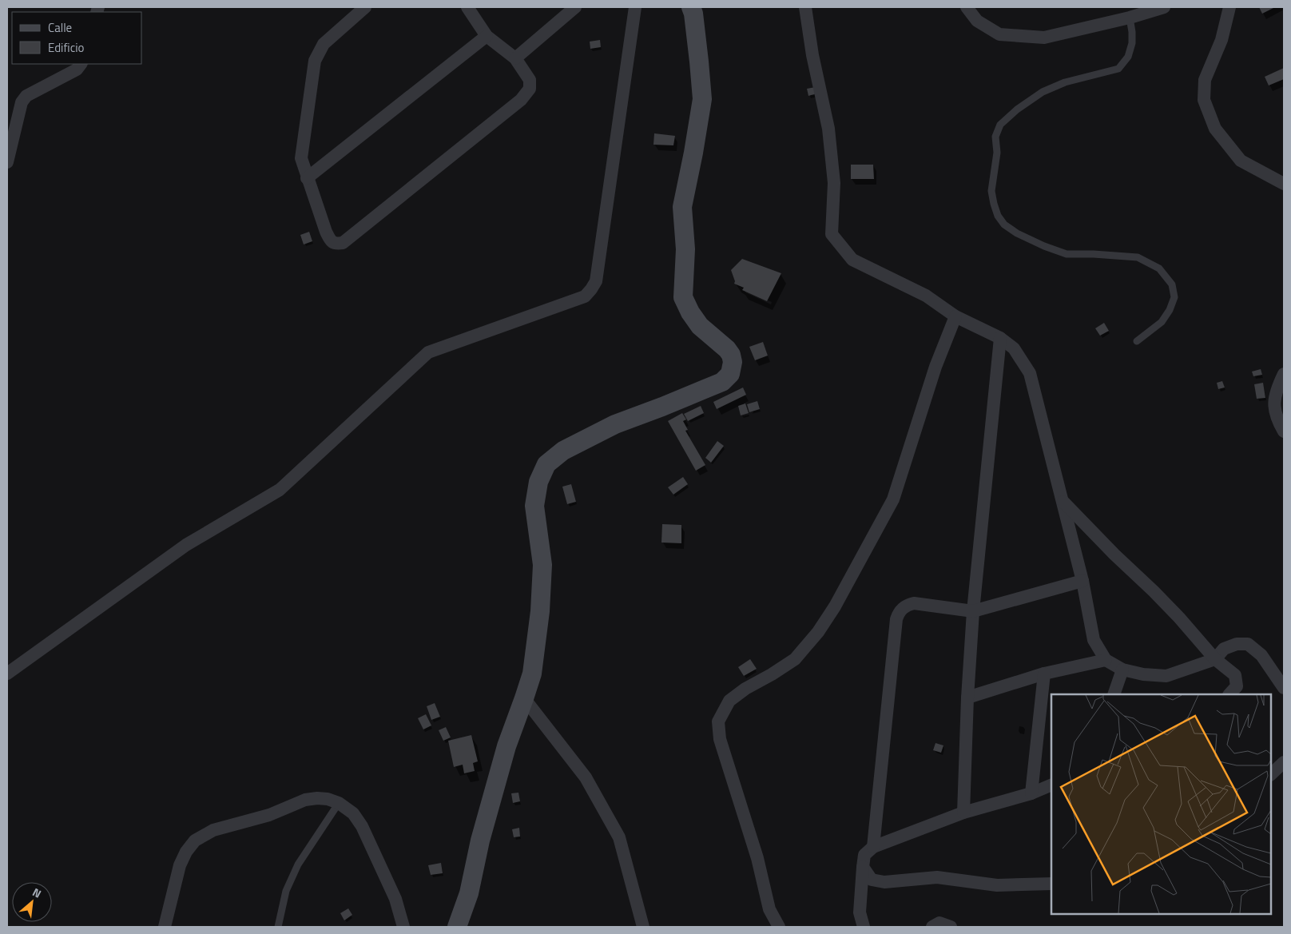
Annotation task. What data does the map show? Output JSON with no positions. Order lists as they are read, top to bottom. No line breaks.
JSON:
{"legend":["Calle","Edificio"],"north":"top right"}
